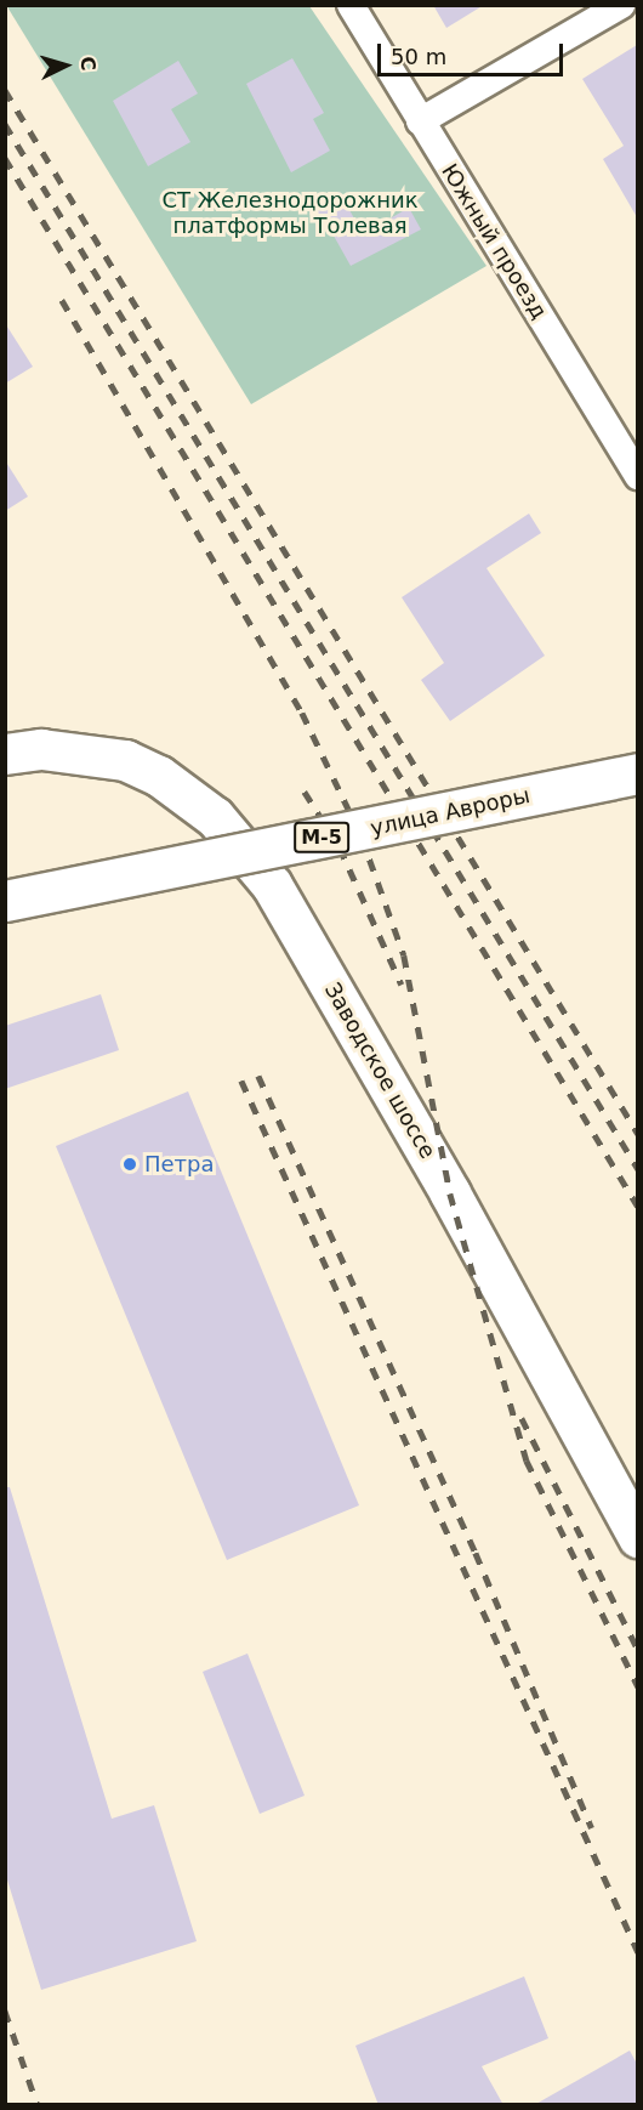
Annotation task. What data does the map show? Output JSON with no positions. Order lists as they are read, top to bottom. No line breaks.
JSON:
{"streets":{"main road":["улица Авроры","М-5","Заводское шоссе"],"street":["Южный проезд"]},"parks":["СТ Железнодорожник платформы Толевая"],"places":["Петра"],"scale_bar":"50 m","north":"right"}
